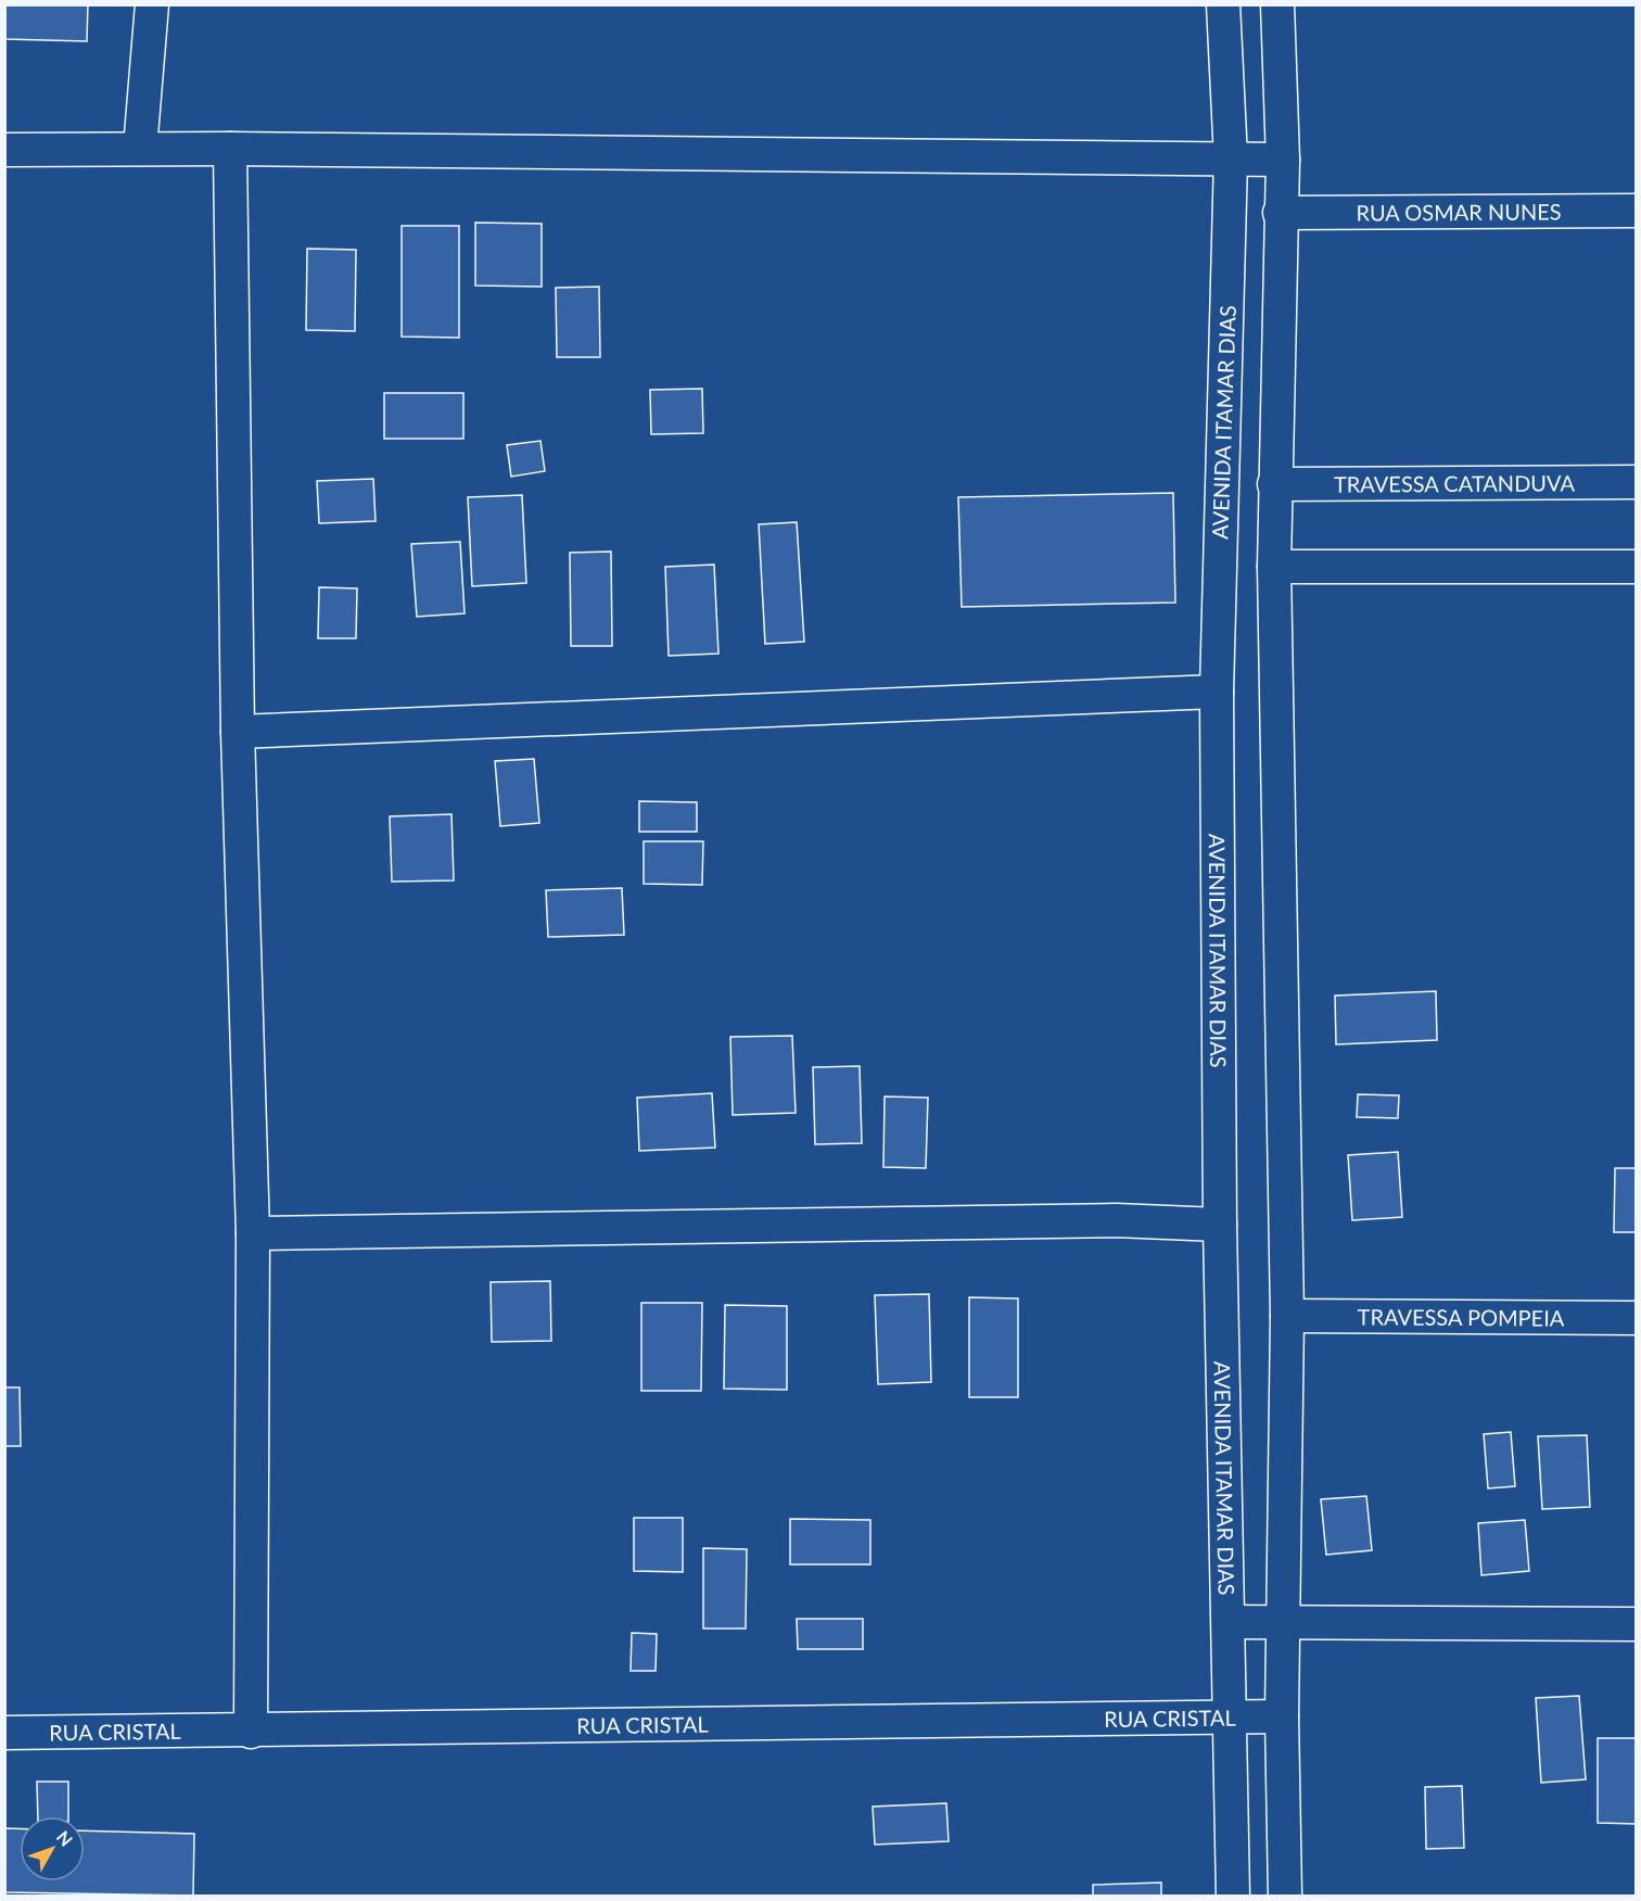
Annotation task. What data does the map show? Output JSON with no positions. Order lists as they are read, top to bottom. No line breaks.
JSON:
{"streets":{"street":["RUA OSMAR NUNES","AVENIDA ITAMAR DIAS","TRAVESSA CATANDUVA","TRAVESSA POMPEIA","RUA CRISTAL"]},"crossings":[["AVENIDA ITAMAR DIAS","RUA CRISTAL"]],"north":"top right"}
